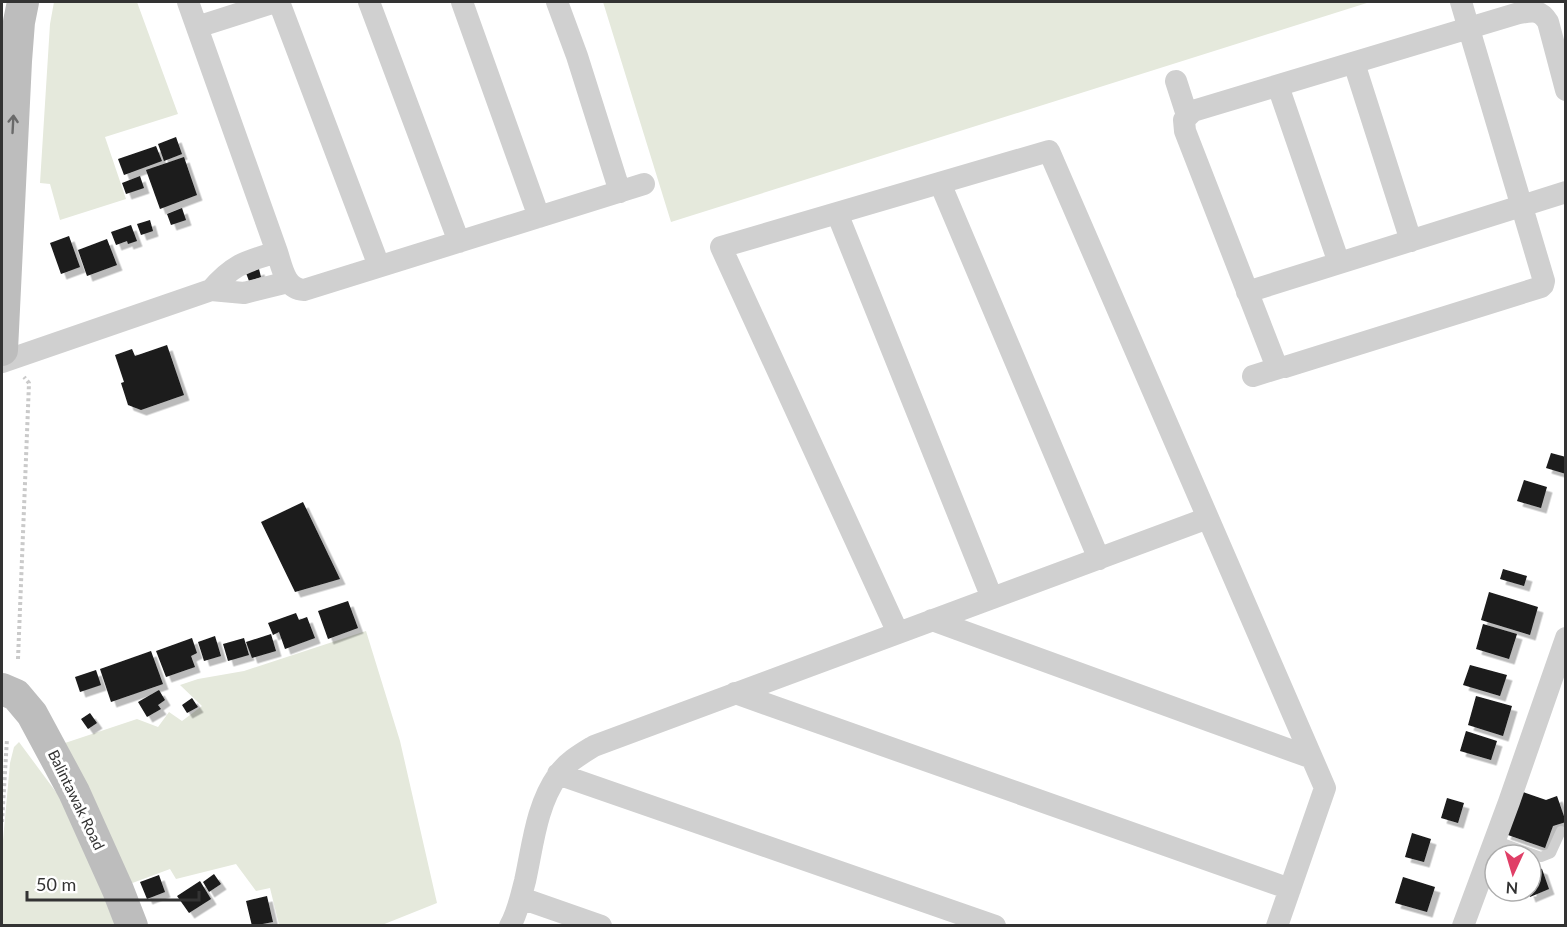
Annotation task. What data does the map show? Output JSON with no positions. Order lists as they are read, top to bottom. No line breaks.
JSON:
{"streets":{"main road":["Balintawak Road"]},"scale_bar":"50 m","north":"bottom"}
